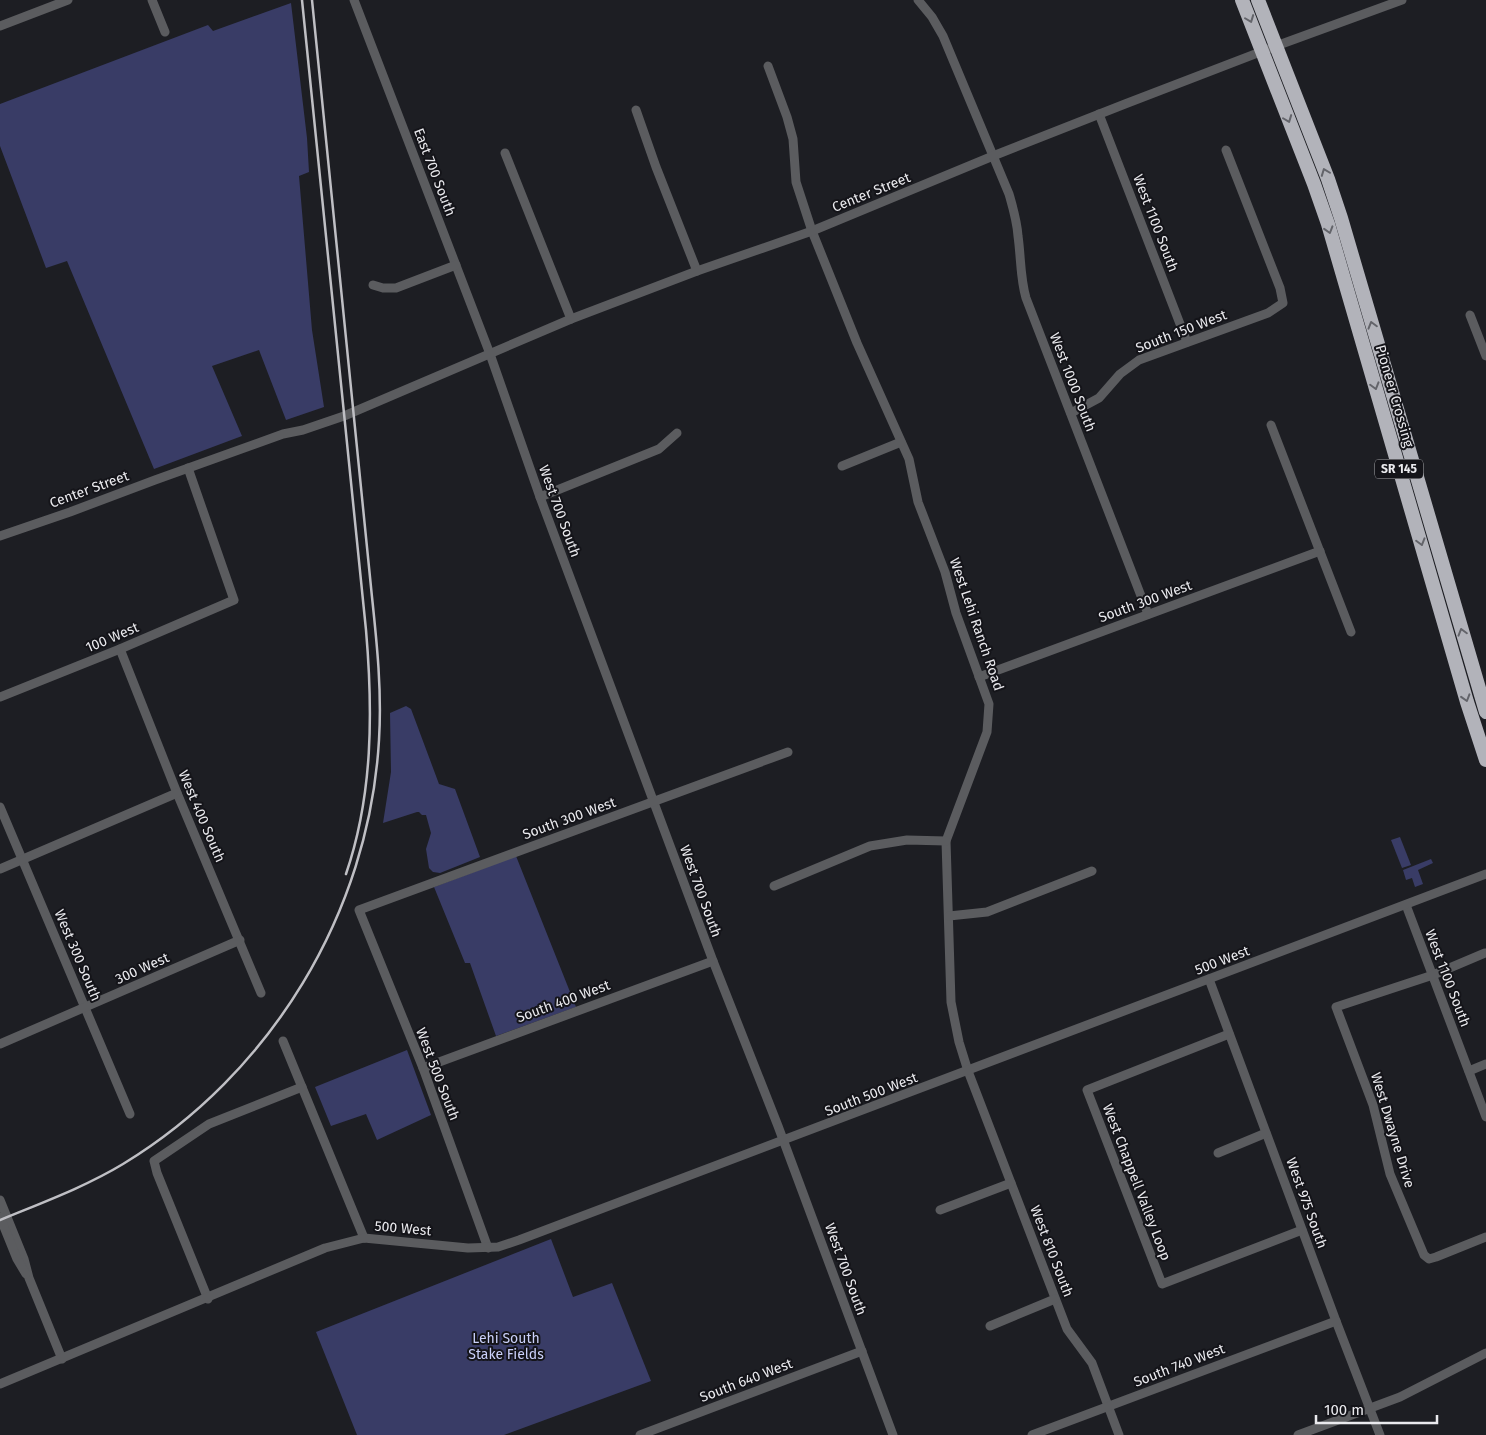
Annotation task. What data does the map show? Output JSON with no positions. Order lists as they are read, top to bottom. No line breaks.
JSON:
{"streets":{"highway":["Pioneer Crossing","SR 145"],"street":["East 700 South","Center Street","West 1100 South","South 150 West","West 1000 South","West 700 South","South 300 West","West Lehi Ranch Road","100 West","West 400 South","West 300 South","500 West","300 West","South 400 West","West 500 South","South 500 West","West Dwayne Drive","West Chappell Valley Loop","West 975 South","West 810 South","South 740 West","South 640 West"]},"crossings":[["East 700 South","Center Street"],["East 700 South","West 700 South"],["Center Street","West 1100 South"],["Center Street","West 1000 South"],["Center Street","Pioneer Crossing"],["Center Street","SR 145"],["Center Street","West 700 South"],["Center Street","West Lehi Ranch Road"],["Center Street","100 West"],["West 1100 South","South 150 West"],["West 1100 South","500 West"],["West 1100 South","West Dwayne Drive"],["South 150 West","West 1000 South"],["West 1000 South","South 300 West"],["Pioneer Crossing","SR 145"],["West 700 South","South 300 West"],["West 700 South","500 West"],["West 700 South","South 400 West"],["West 700 South","South 500 West"],["West 700 South","South 640 West"],["South 300 West","West Lehi Ranch Road"],["South 300 West","West 500 South"],["West Lehi Ranch Road","500 West"],["West Lehi Ranch Road","South 500 West"],["West Lehi Ranch Road","West 810 South"],["100 West","West 400 South"],["West 400 South","300 West"],["West 300 South","300 West"],["500 West","West 500 South"],["500 West","South 500 West"],["500 West","West 975 South"],["500 West","West 810 South"],["South 400 West","West 500 South"],["South 500 West","West 810 South"],["West Chappell Valley Loop","West 975 South"],["West 975 South","South 740 West"],["West 810 South","South 740 West"]],"parks":["Lehi South Stake Fields"],"scale_bar":"100 m"}
